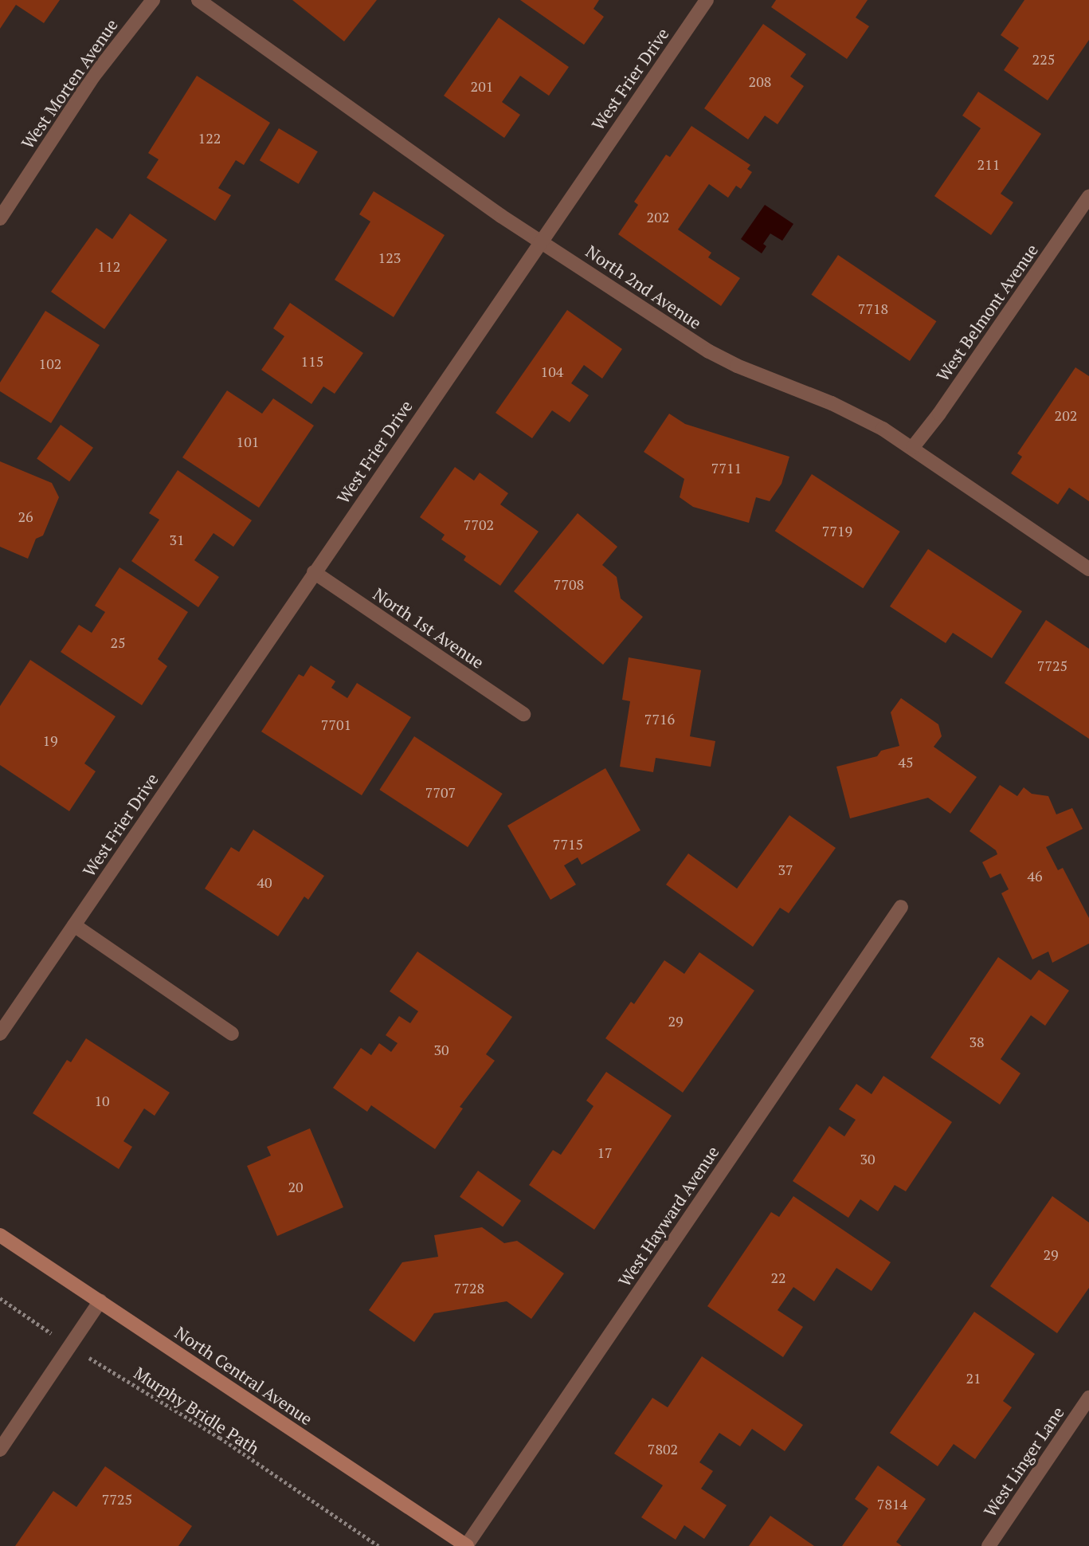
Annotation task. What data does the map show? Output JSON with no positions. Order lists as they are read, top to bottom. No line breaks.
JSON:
{"streets":{"main road":["North Central Avenue"],"street":["West Frier Drive","West Morten Avenue","North 2nd Avenue","West Belmont Avenue","North 1st Avenue","West Hayward Avenue","West Linger Lane"],"path":["Murphy Bridle Path"]},"crossings":[["West Frier Drive","North 2nd Avenue"],["West Frier Drive","North 1st Avenue"],["North 2nd Avenue","West Belmont Avenue"],["West Hayward Avenue","North Central Avenue"]],"house_numbers":["225","208","201","122","211","202","123","112","7718","115","102","104","202","101","7711","26","7702","7719","31","7708","25","7725","7716","7701","19","45","7707","7715","37","46","40","29","38","30","10","17","30","20","29","22","7728","21","7802","7725","7814"]}
